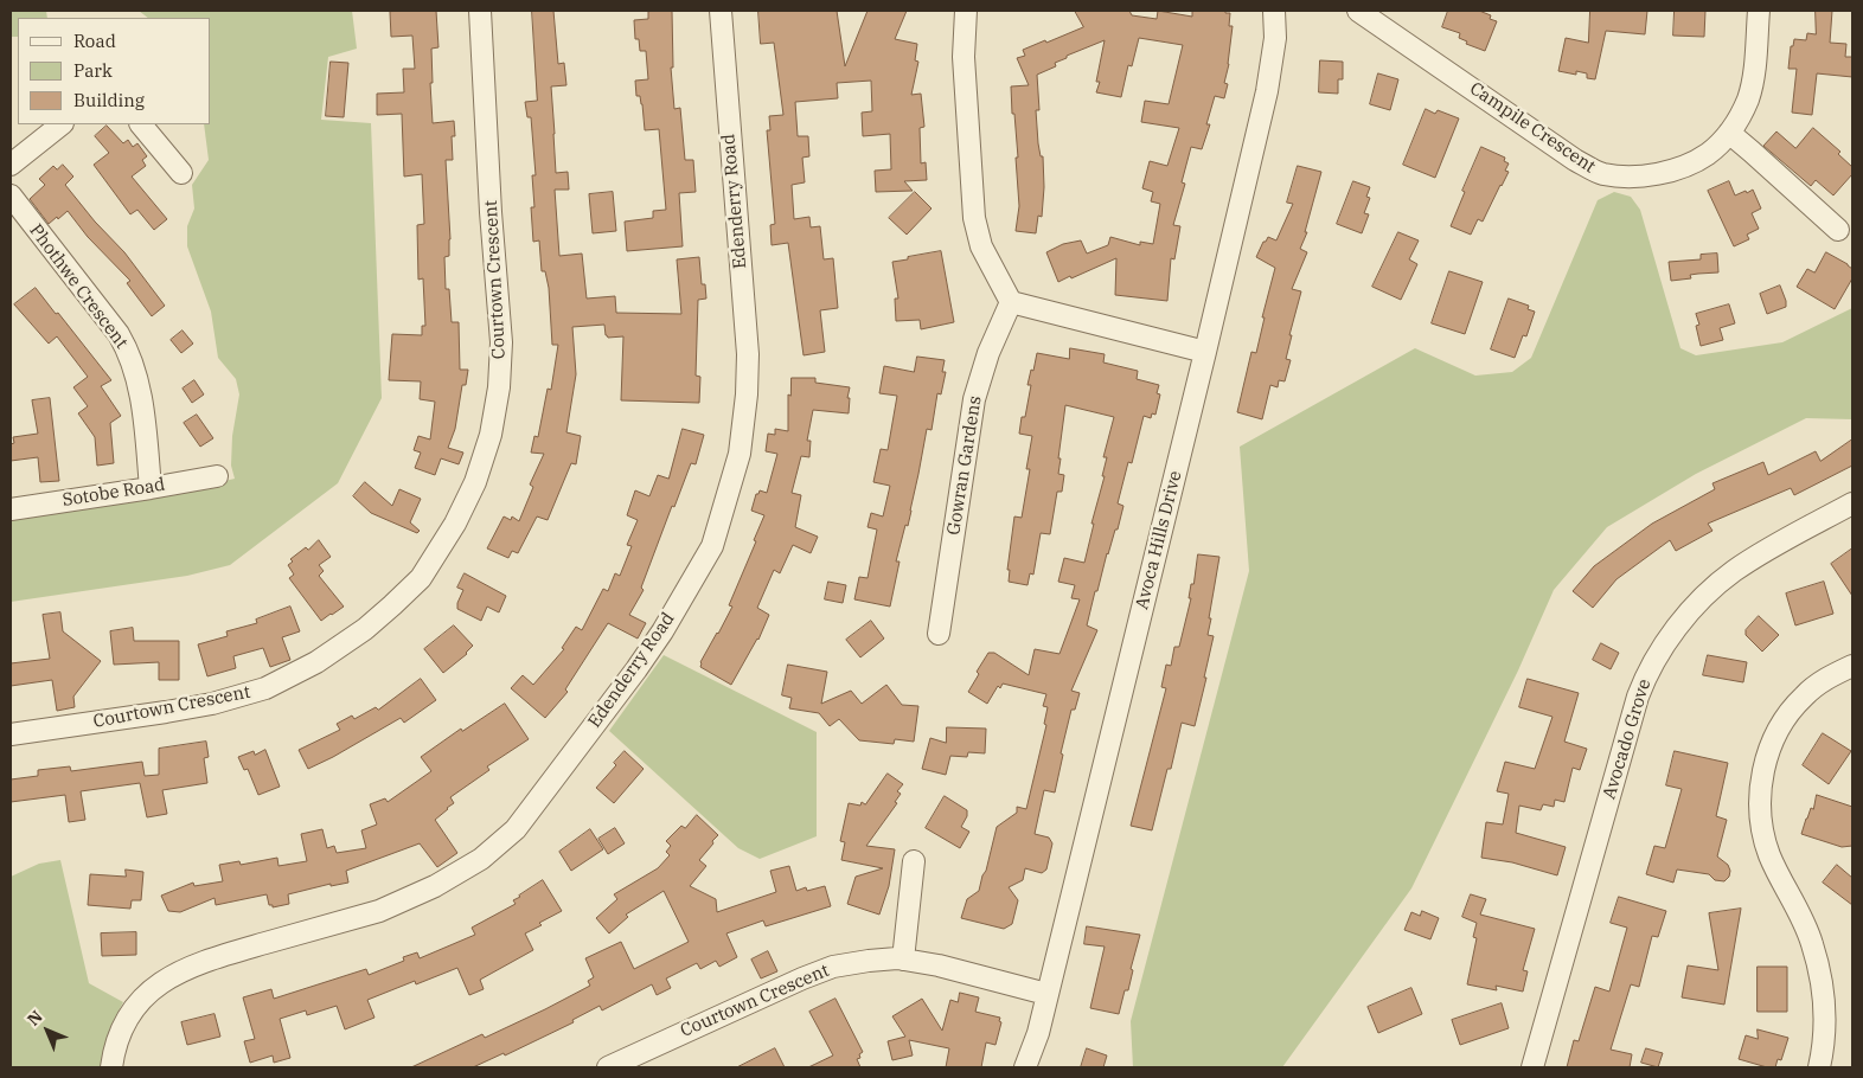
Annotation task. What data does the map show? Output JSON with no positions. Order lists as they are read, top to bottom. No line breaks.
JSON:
{"streets":{"street":["Campile Crescent","Edenderry Road","Courtown Crescent","Phothwe Crescent","Gowran Gardens","Sotobe Road","Avoca Hills Drive","Avocado Grove"]},"crossings":[["Courtown Crescent","Avoca Hills Drive"],["Phothwe Crescent","Sotobe Road"]],"legend":["Road","Park","Building"],"north":"top left"}
